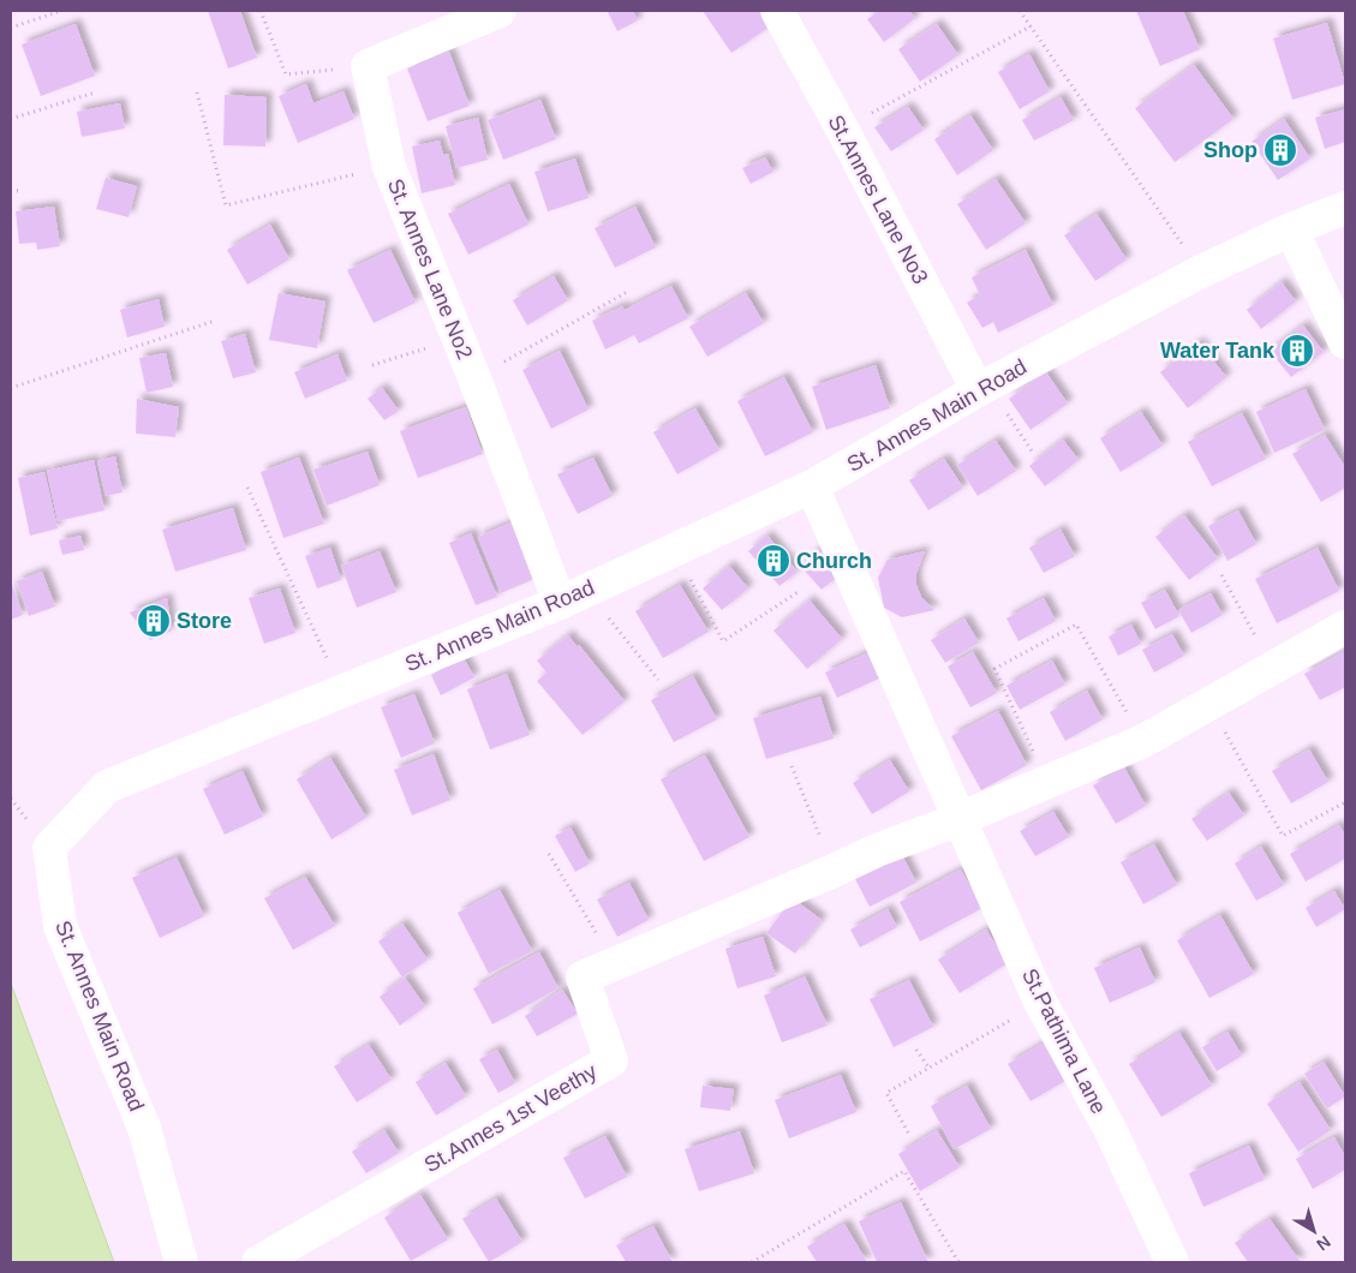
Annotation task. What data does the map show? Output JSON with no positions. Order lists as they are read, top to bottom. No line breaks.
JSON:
{"streets":{"street":["St.Annes Lane No3","St. Annes Lane No2","St. Annes Main Road","St.Pathima Lane","St.Annes 1st Veethy"]},"crossings":[["St.Annes Lane No3","St. Annes Main Road"],["St. Annes Lane No2","St. Annes Main Road"],["St. Annes Main Road","St.Pathima Lane"],["St.Pathima Lane","St.Annes 1st Veethy"]],"places":{"building":["Shop","Water Tank","Church","Store"]},"north":"bottom right"}
